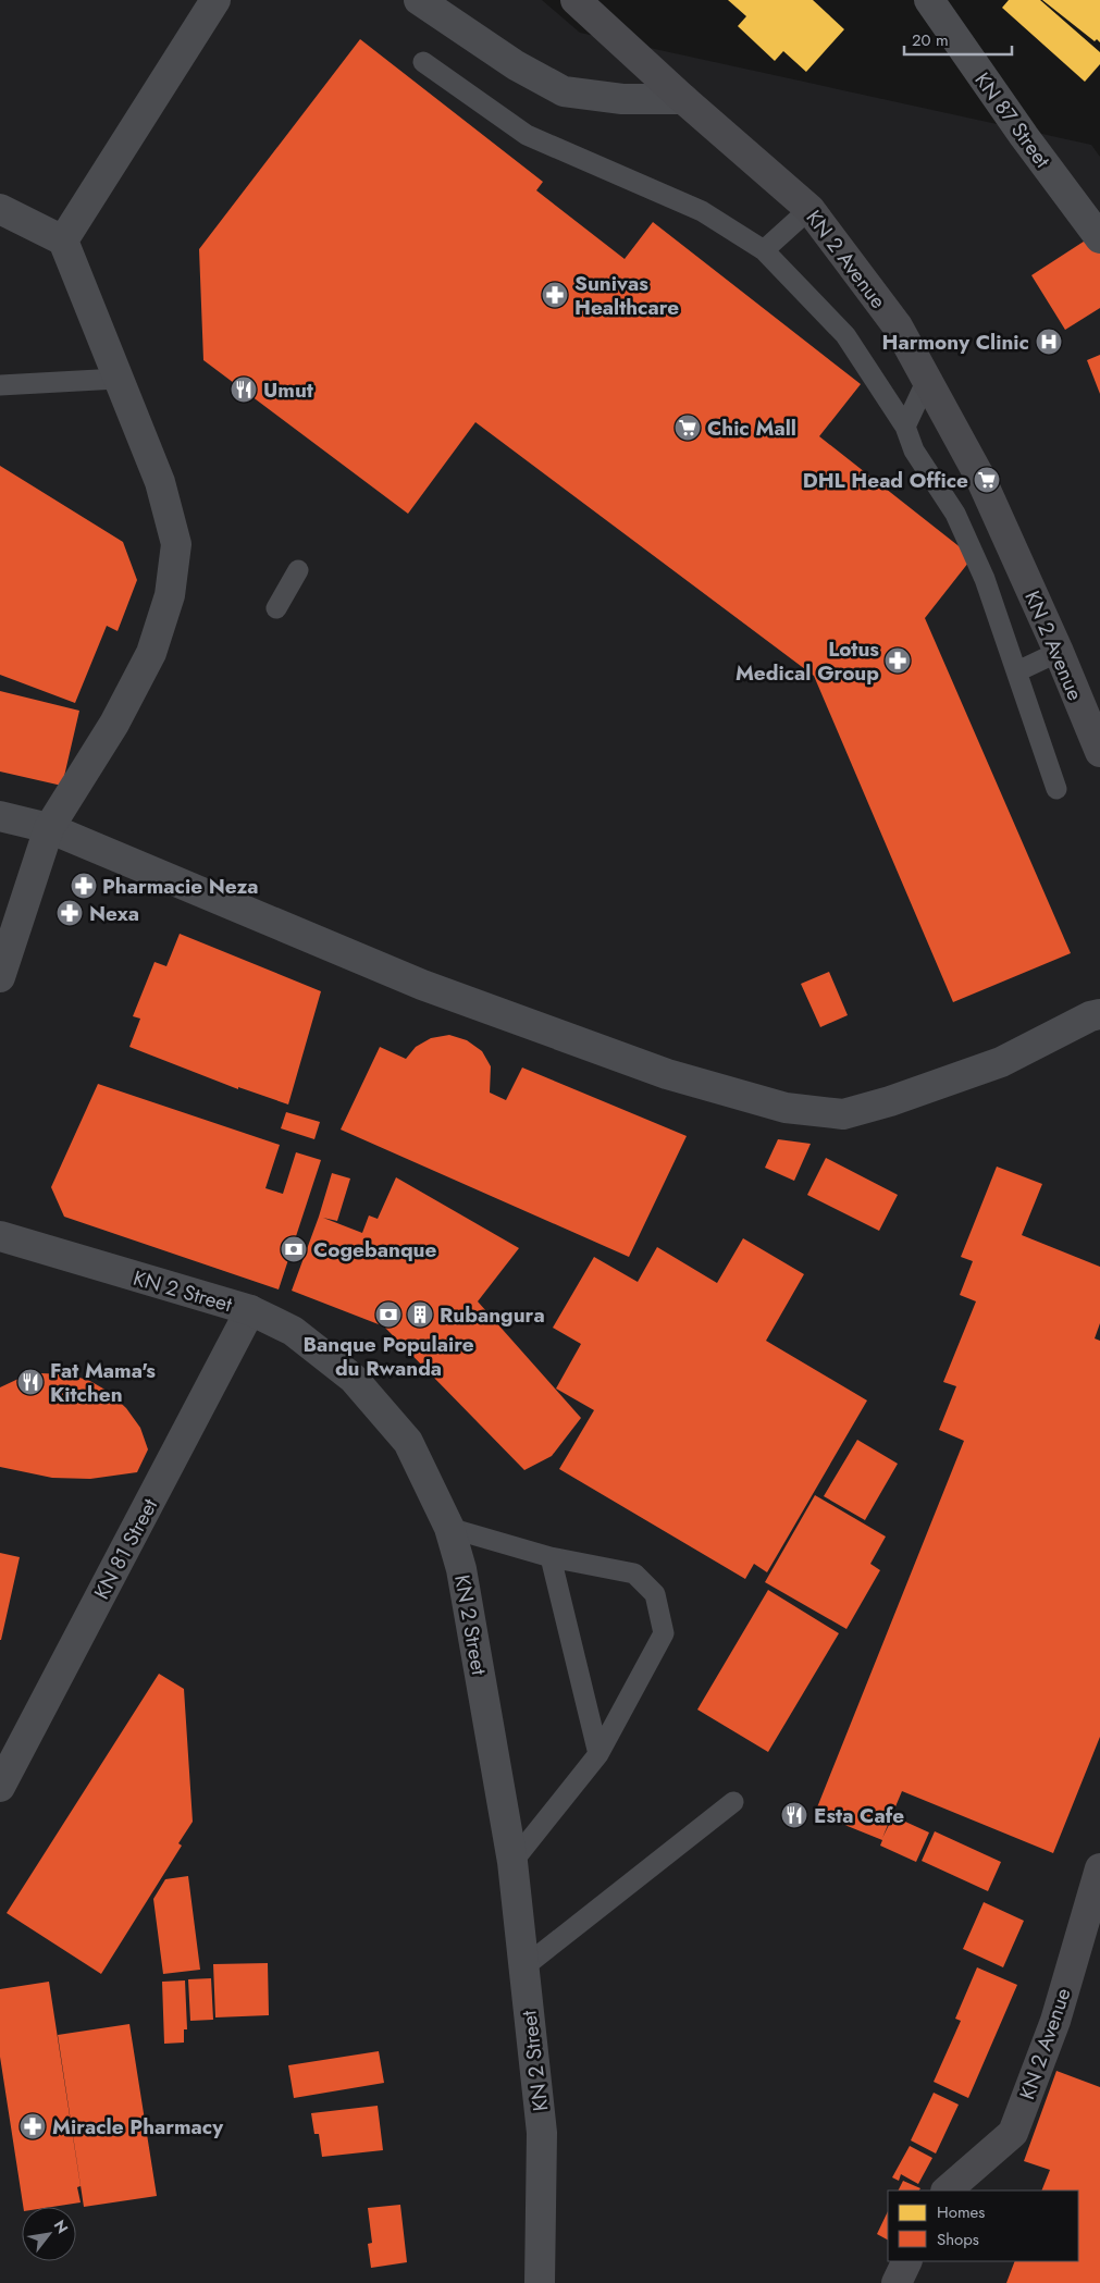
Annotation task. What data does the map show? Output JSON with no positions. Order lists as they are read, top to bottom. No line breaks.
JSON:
{"streets":{"main road":["KN 2 Avenue"],"street":["KN 87 Street","KN 2 Street","KN 81 Street"]},"crossings":[["KN 2 Street","KN 81 Street"]],"places":{"pharmacy":["Sunivas Healthcare","Lotus Medical Group","Pharmacie Neza","Nexa","Miracle Pharmacy"],"hospital":["Harmony Clinic"],"restaurant":["Umut","Fat Mama's Kitchen","Esta Cafe"],"supermarket":["Chic Mall","DHL Head Office"],"bank":["Cogebanque","Banque Populaire du Rwanda"],"building":["Rubangura"]},"legend":["Homes","Shops"],"scale_bar":"20 m","north":"top right"}
